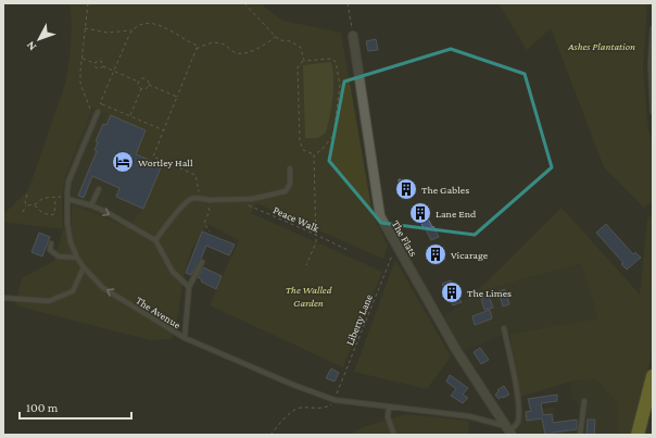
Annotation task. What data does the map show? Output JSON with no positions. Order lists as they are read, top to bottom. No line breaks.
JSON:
{"streets":{"street":["The Flats"],"lane":["The Avenue"],"path":["Peace Walk","Liberty Lane"]},"crossings":[["The Flats","The Avenue"],["The Flats","Liberty Lane"],["The Avenue","Liberty Lane"]],"parks":["Ashes Plantation","The Walled Garden"],"places":{"hotel":["Wortley Hall"],"building":["The Gables","Lane End","Vicarage","The Limes"]},"scale_bar":"100 m","north":"bottom left"}
